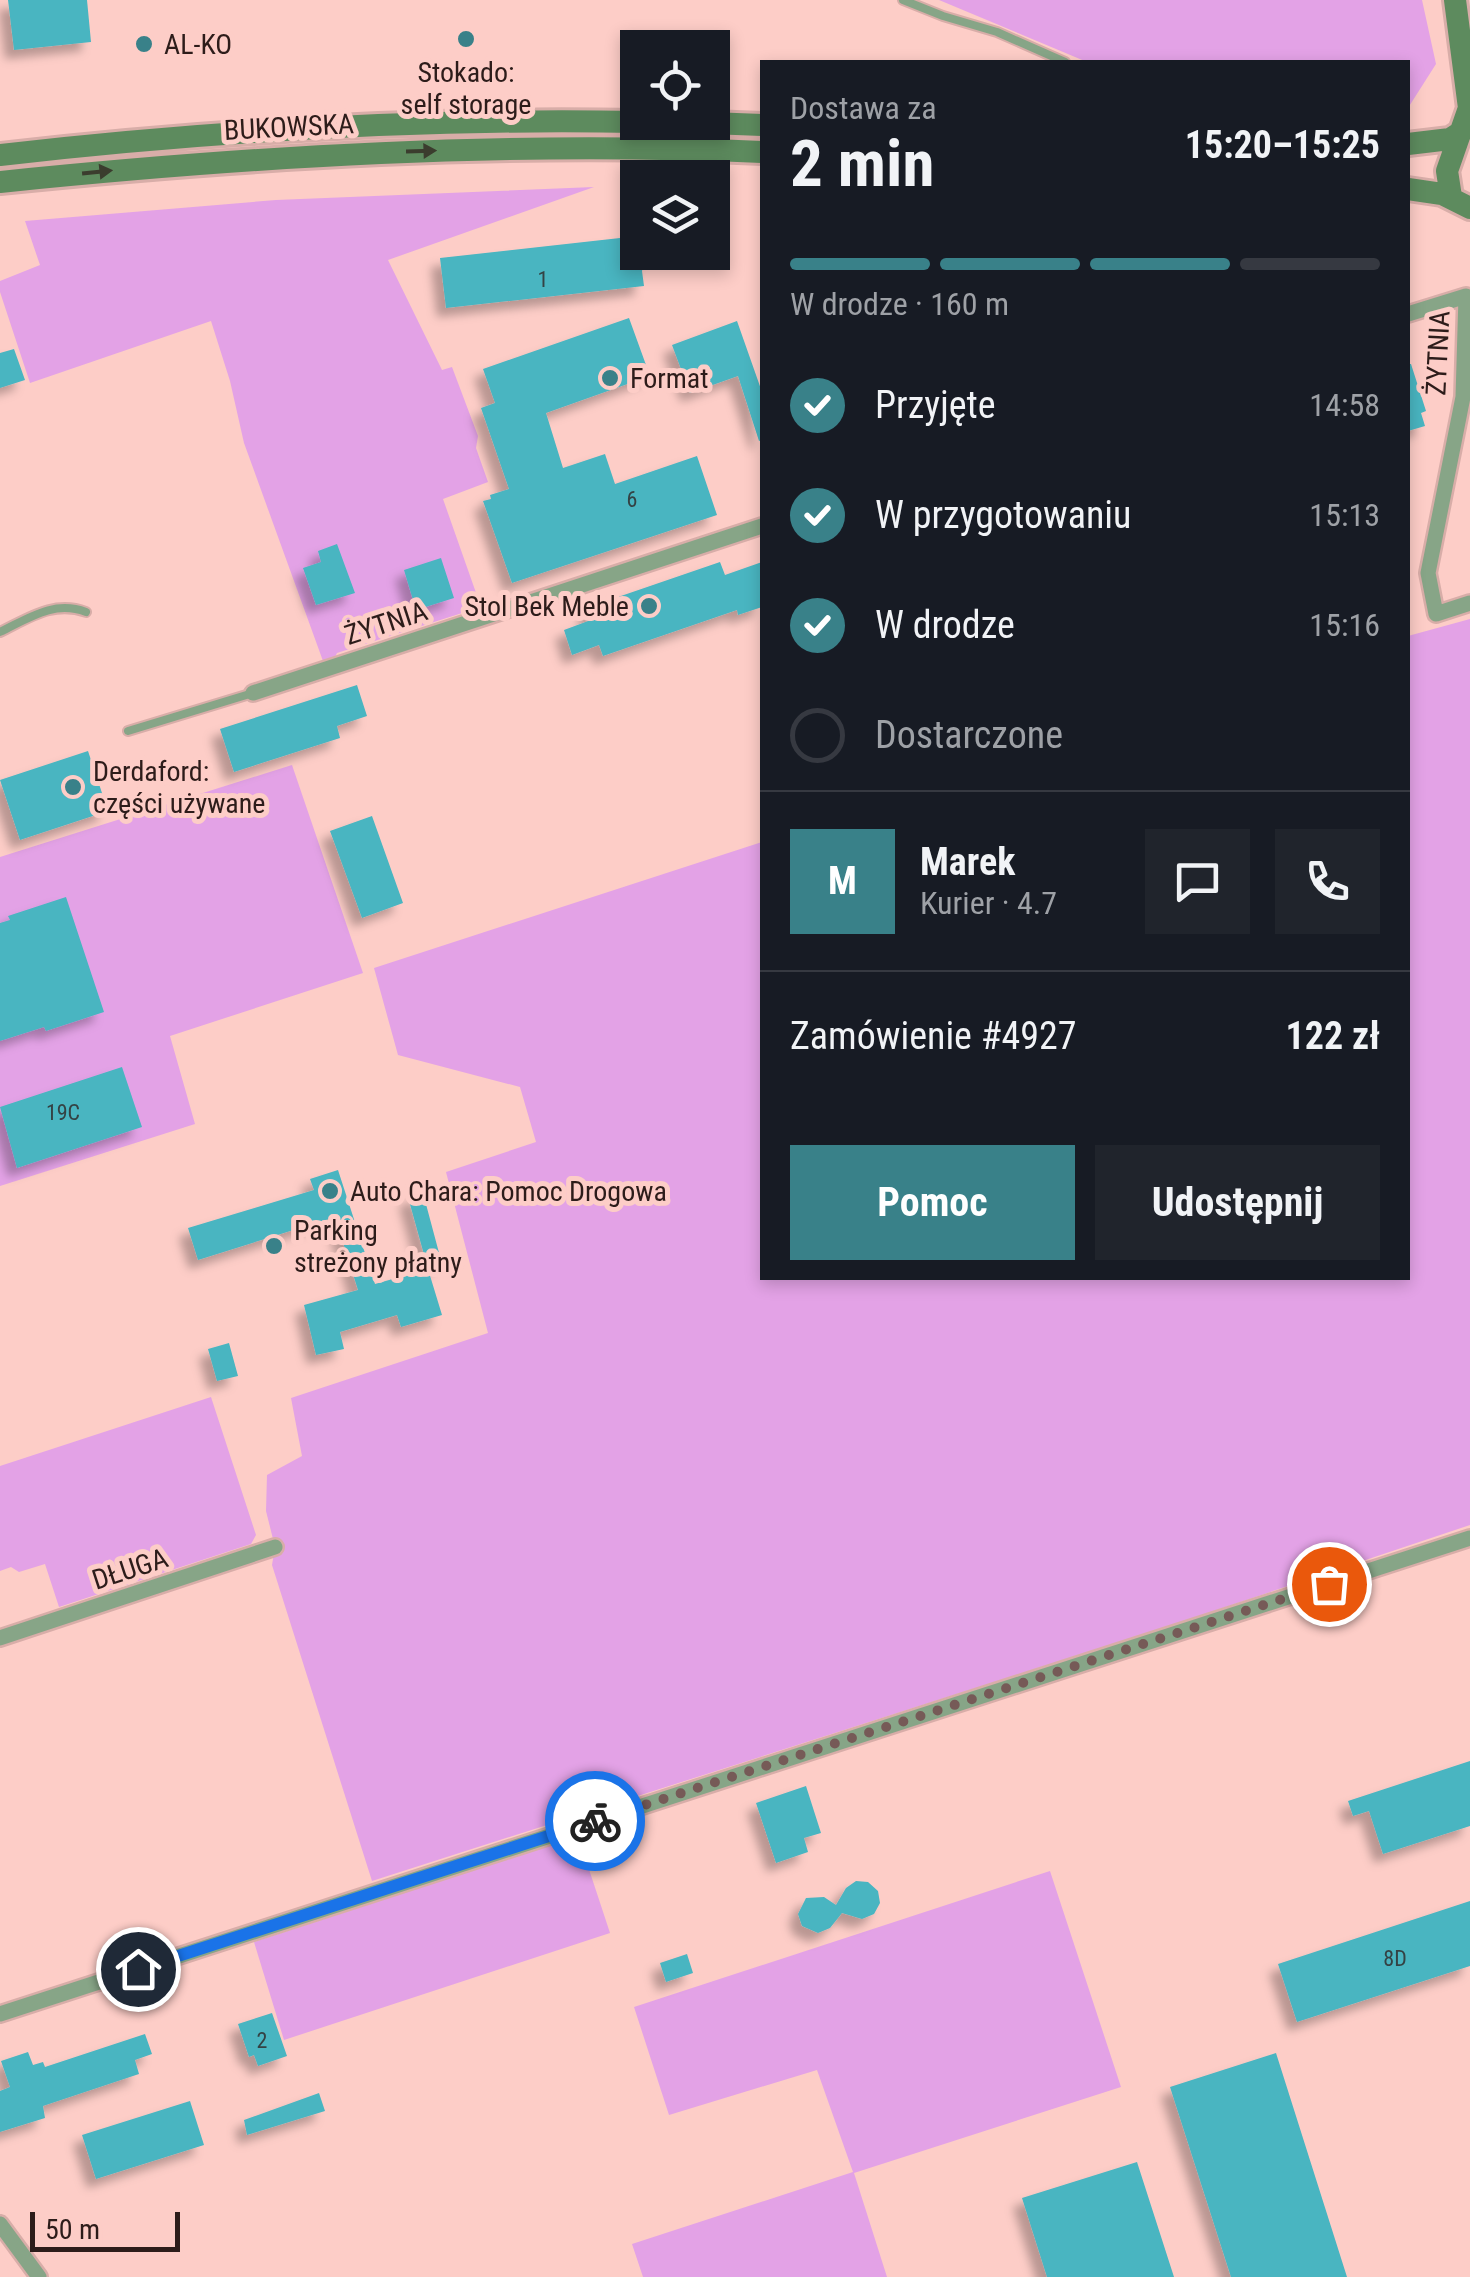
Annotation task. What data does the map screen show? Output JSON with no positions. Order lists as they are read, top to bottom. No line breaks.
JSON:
{"streets":{"main road":["BUKOWSKA"],"street":["ŻYTNIA","DŁUGA"]},"places":["Stokado: self storage","AL-KO","Format","Stol Bek Meble","Derdaford: części używane","Auto Chara: Pomoc Drogowa","Parking streżony płatny"],"house_numbers":["1","6","19C","8D","2"],"scale_bar":"50 m","page":{"heading":["2 min","Dostawa za","15:20–15:25"],"panel":["Marek","Kurier · 4.7","Zamówienie #4927","122 zł"],"bar":"W drodze · 160 m","list":[["Przyjęte","14:58"],["W przygotowaniu","15:13"],["W drodze","15:16"],"Dostarczone"],"round":"M","buttons":["Pomoc","Udostępnij"],"scale":"50 m"}}
